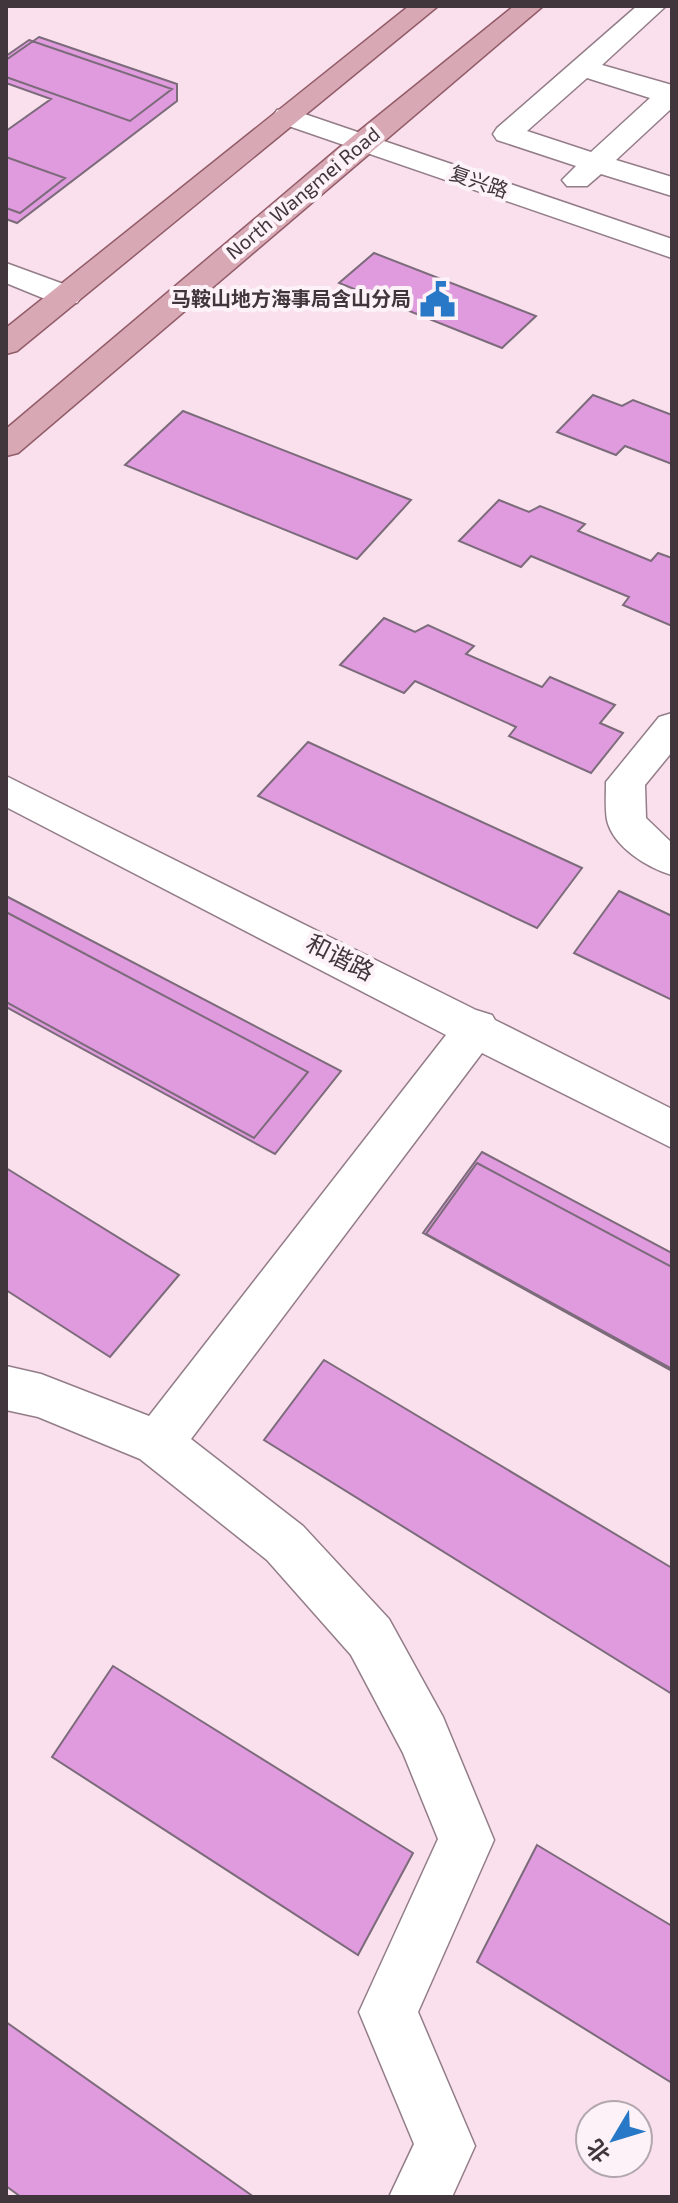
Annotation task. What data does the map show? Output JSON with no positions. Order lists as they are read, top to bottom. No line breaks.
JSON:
{"streets":{"main road":["North Wangmei Road"],"street":["复兴路","和谐路"]},"crossings":[["复兴路","North Wangmei Road"]],"places":{"public building":["马鞍山地方海事局含山分局"]},"north":"bottom left"}
